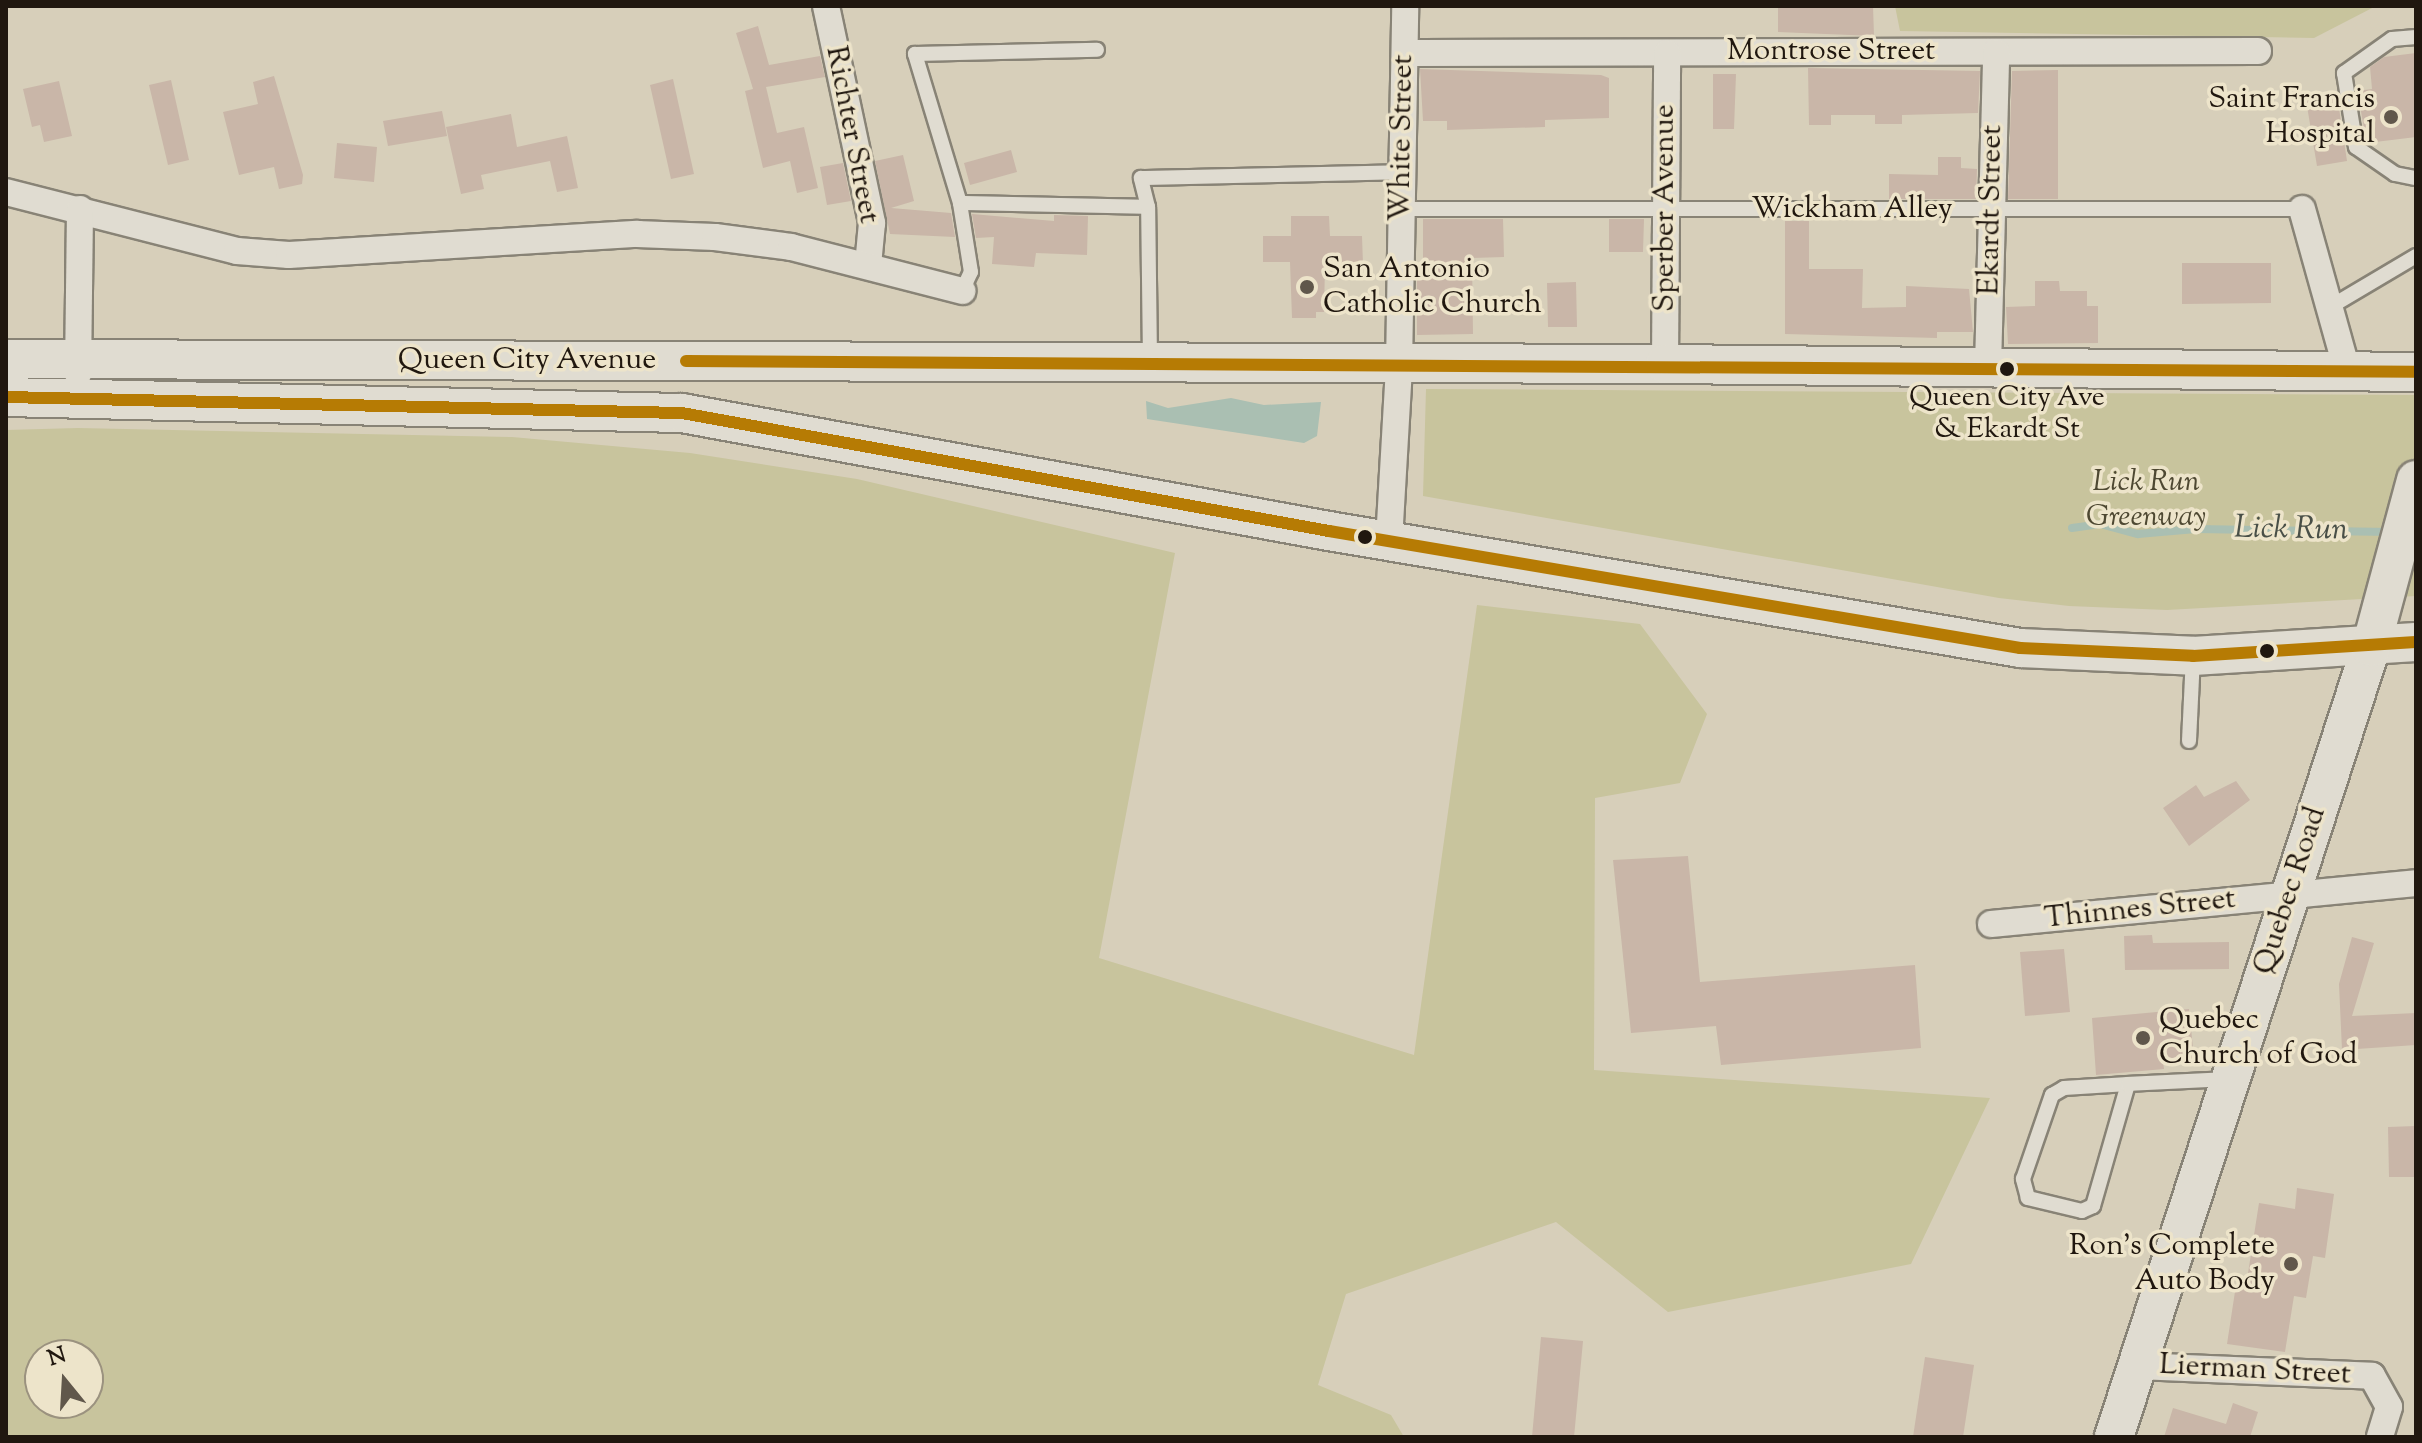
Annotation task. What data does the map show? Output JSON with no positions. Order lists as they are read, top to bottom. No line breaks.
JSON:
{"streets":{"main road":["Queen City Avenue","Quebec Road"],"street":["Montrose Street","Richter Street","White Street","Sperber Avenue","Ekardt Street","Thinnes Street","Lierman Street"],"lane":["Wickham Alley"]},"crossings":[["Montrose Street","White Street"],["Montrose Street","Sperber Avenue"],["Montrose Street","Ekardt Street"],["White Street","Wickham Alley"],["White Street","Queen City Avenue"],["Sperber Avenue","Wickham Alley"],["Sperber Avenue","Queen City Avenue"],["Wickham Alley","Ekardt Street"],["Ekardt Street","Queen City Avenue"],["Quebec Road","Thinnes Street"],["Quebec Road","Lierman Street"]],"water":["Lick Run"],"parks":["Lick Run Greenway"],"places":["Saint Francis Hospital","San Antonio Catholic Church","Queen City Ave & Ekardt St","Quebec Church of God","Ron’s Complete Auto Body"],"north":"top"}
